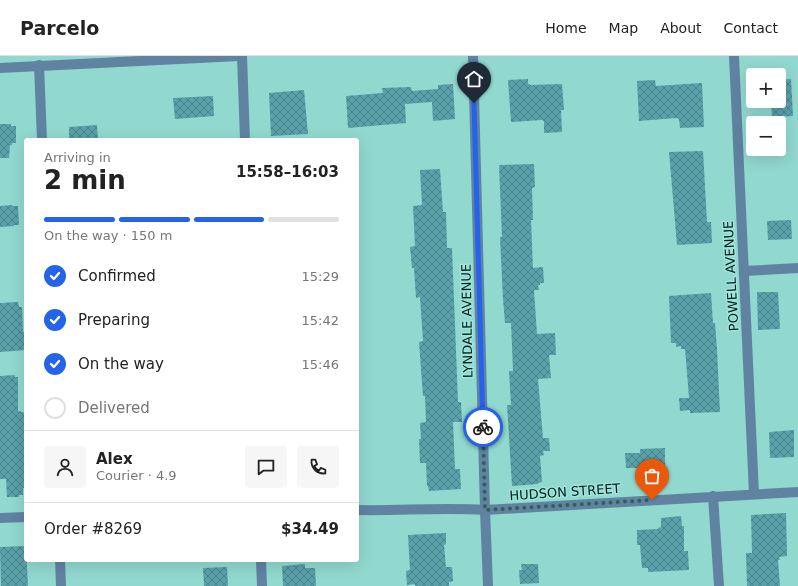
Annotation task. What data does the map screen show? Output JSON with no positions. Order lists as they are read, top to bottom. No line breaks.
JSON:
{"streets":{"street":["POWELL AVENUE","LYNDALE AVENUE","HUDSON STREET"]},"crossings":[["POWELL AVENUE","HUDSON STREET"],["LYNDALE AVENUE","HUDSON STREET"]],"page":{"header":"Parcelo","nav":["Home","Map","About","Contact"],"map_buttons":["+","−"],"heading":["2 min","Arriving in","15:58–16:03"],"panel":["Alex","Courier · 4.9","Order #8269","$34.49"],"bar":"On the way · 150 m","list":[["Confirmed","15:29"],["Preparing","15:42"],["On the way","15:46"],"Delivered"]}}
